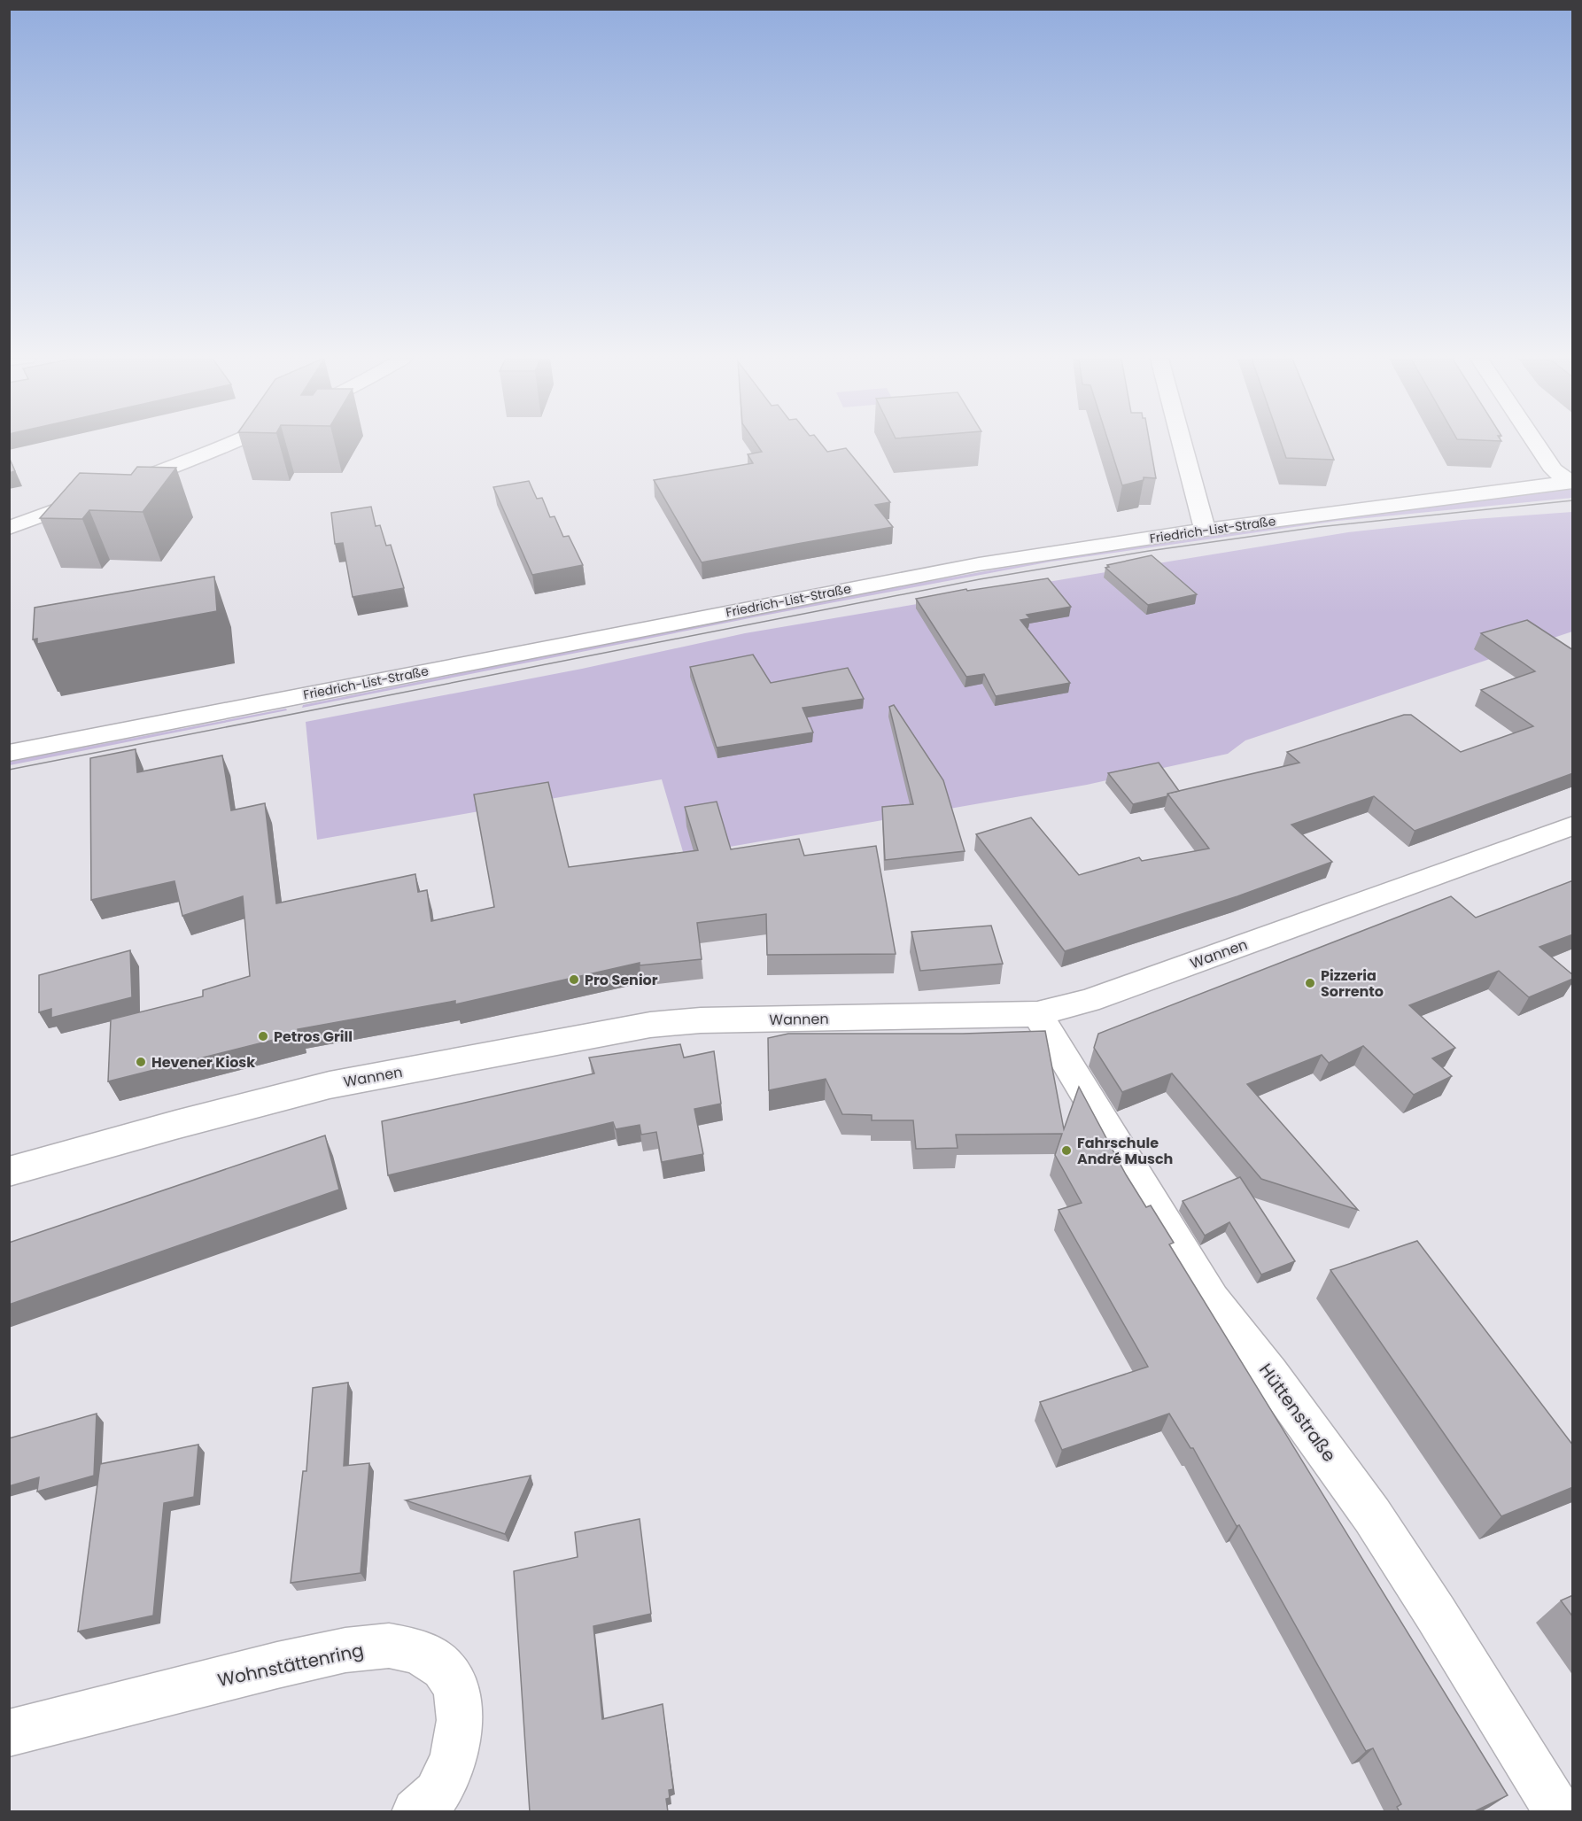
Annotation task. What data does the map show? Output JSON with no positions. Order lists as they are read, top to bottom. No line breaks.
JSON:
{"streets":{"street":["Friedrich-List-Straße","Wannen","Hüttenstraße","Wohnstättenring"]},"crossings":[["Wannen","Hüttenstraße"]],"places":["Pro Senior","Pizzeria Sorrento","Petros Grill","Hevener Kiosk","Fahrschule André Musch"]}
